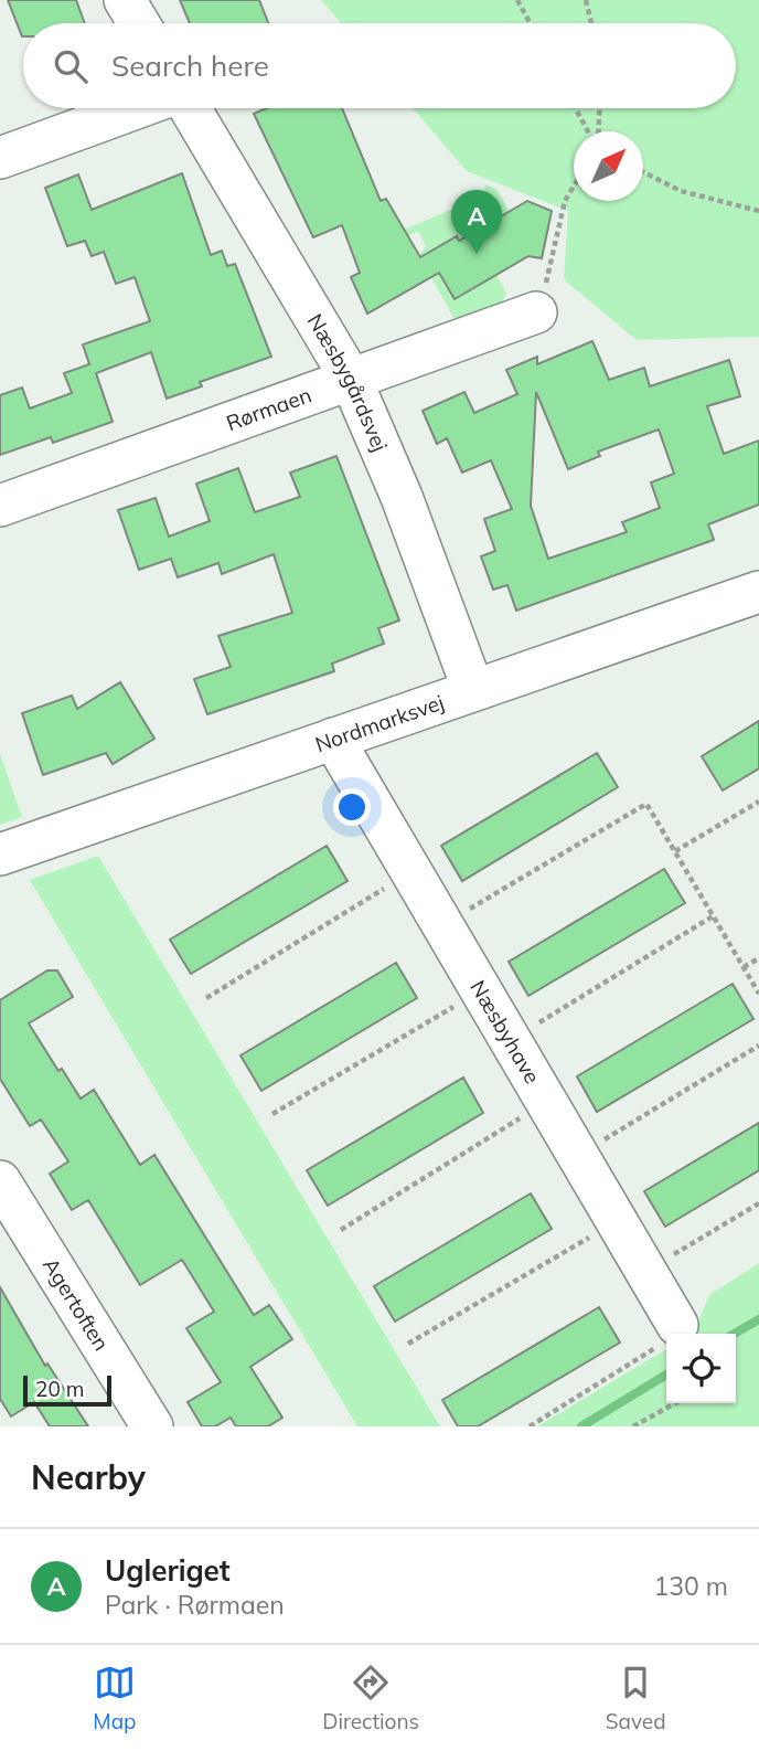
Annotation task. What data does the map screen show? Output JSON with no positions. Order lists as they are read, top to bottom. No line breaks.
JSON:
{"streets":{"street":["Næsbygårdsvej","Rørmaen","Nordmarksvej","Næsbyhave","Agertoften"]},"crossings":[["Næsbygårdsvej","Rørmaen"],["Næsbygårdsvej","Nordmarksvej"],["Nordmarksvej","Næsbyhave"]],"scale_bar":"20 m","north":"top right","page":{"search":"Search here","pins":"A","scale":"20 m","heading":"Nearby","list":[{"mark":"A","name":"Ugleriget","note":"Park · Rørmaen","value":"130 m"}],"nav":["Map","Directions","Saved"]}}
